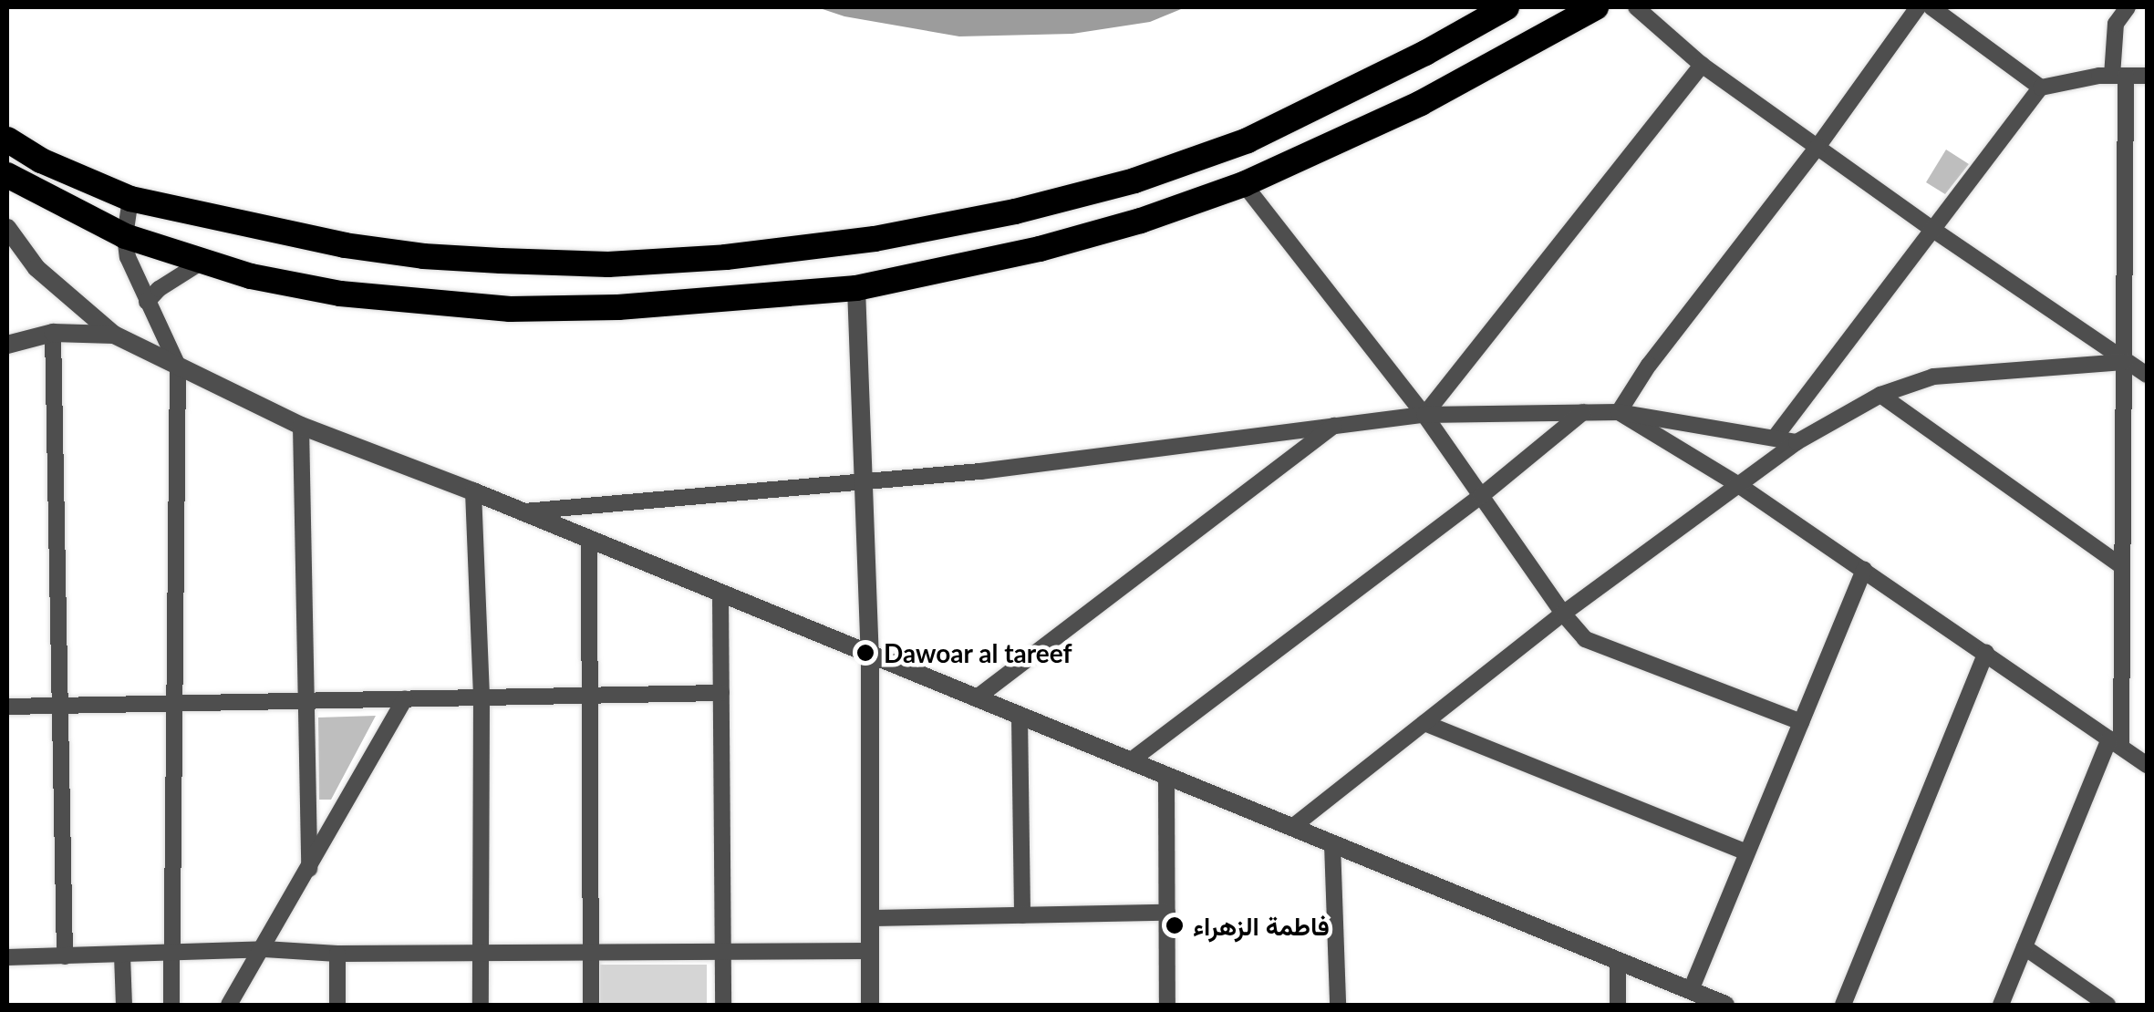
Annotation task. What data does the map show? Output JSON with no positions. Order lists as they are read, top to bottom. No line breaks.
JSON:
{"places":["Dawoar al tareef","فاطمة الزهراء"]}
